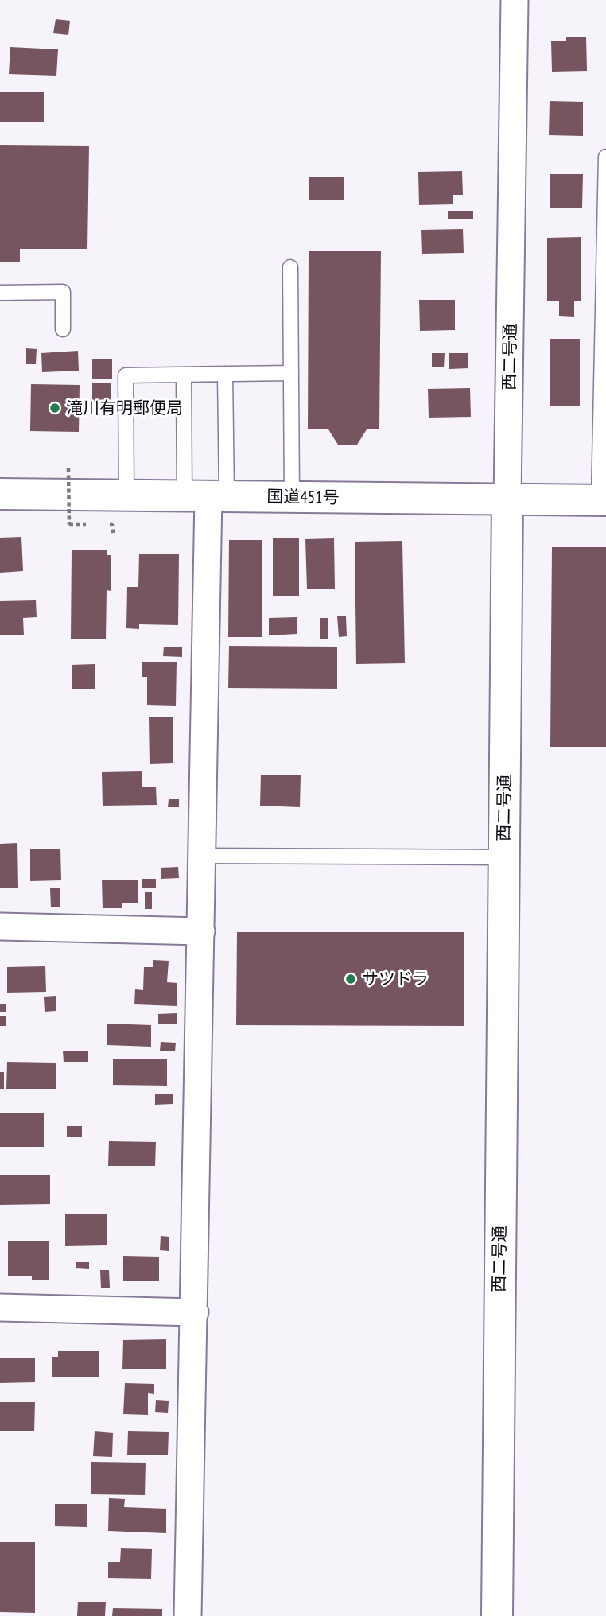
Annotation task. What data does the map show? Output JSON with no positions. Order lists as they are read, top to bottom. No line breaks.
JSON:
{"streets":{"main road":["西二号通","国道451号"]},"crossings":[["西二号通","国道451号"]],"places":["滝川有明郵便局","サツドラ"]}
